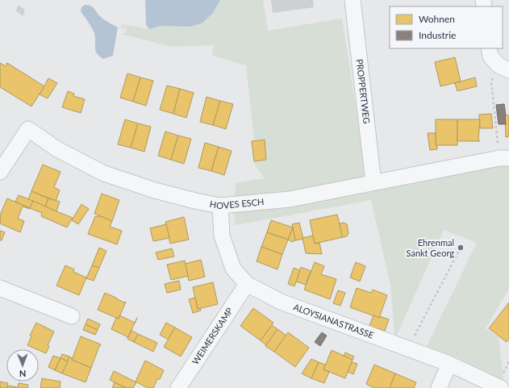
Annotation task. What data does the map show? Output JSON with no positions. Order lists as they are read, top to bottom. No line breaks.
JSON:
{"streets":{"street":["PROPPERTWEG","HOVES ESCH","ALOYSIANASTRASSE","WEIMERSKAMP"]},"crossings":[["PROPPERTWEG","HOVES ESCH"],["HOVES ESCH","ALOYSIANASTRASSE"],["ALOYSIANASTRASSE","WEIMERSKAMP"]],"places":["Ehrenmal Sankt Georg"],"legend":["Wohnen","Industrie"],"north":"bottom"}
